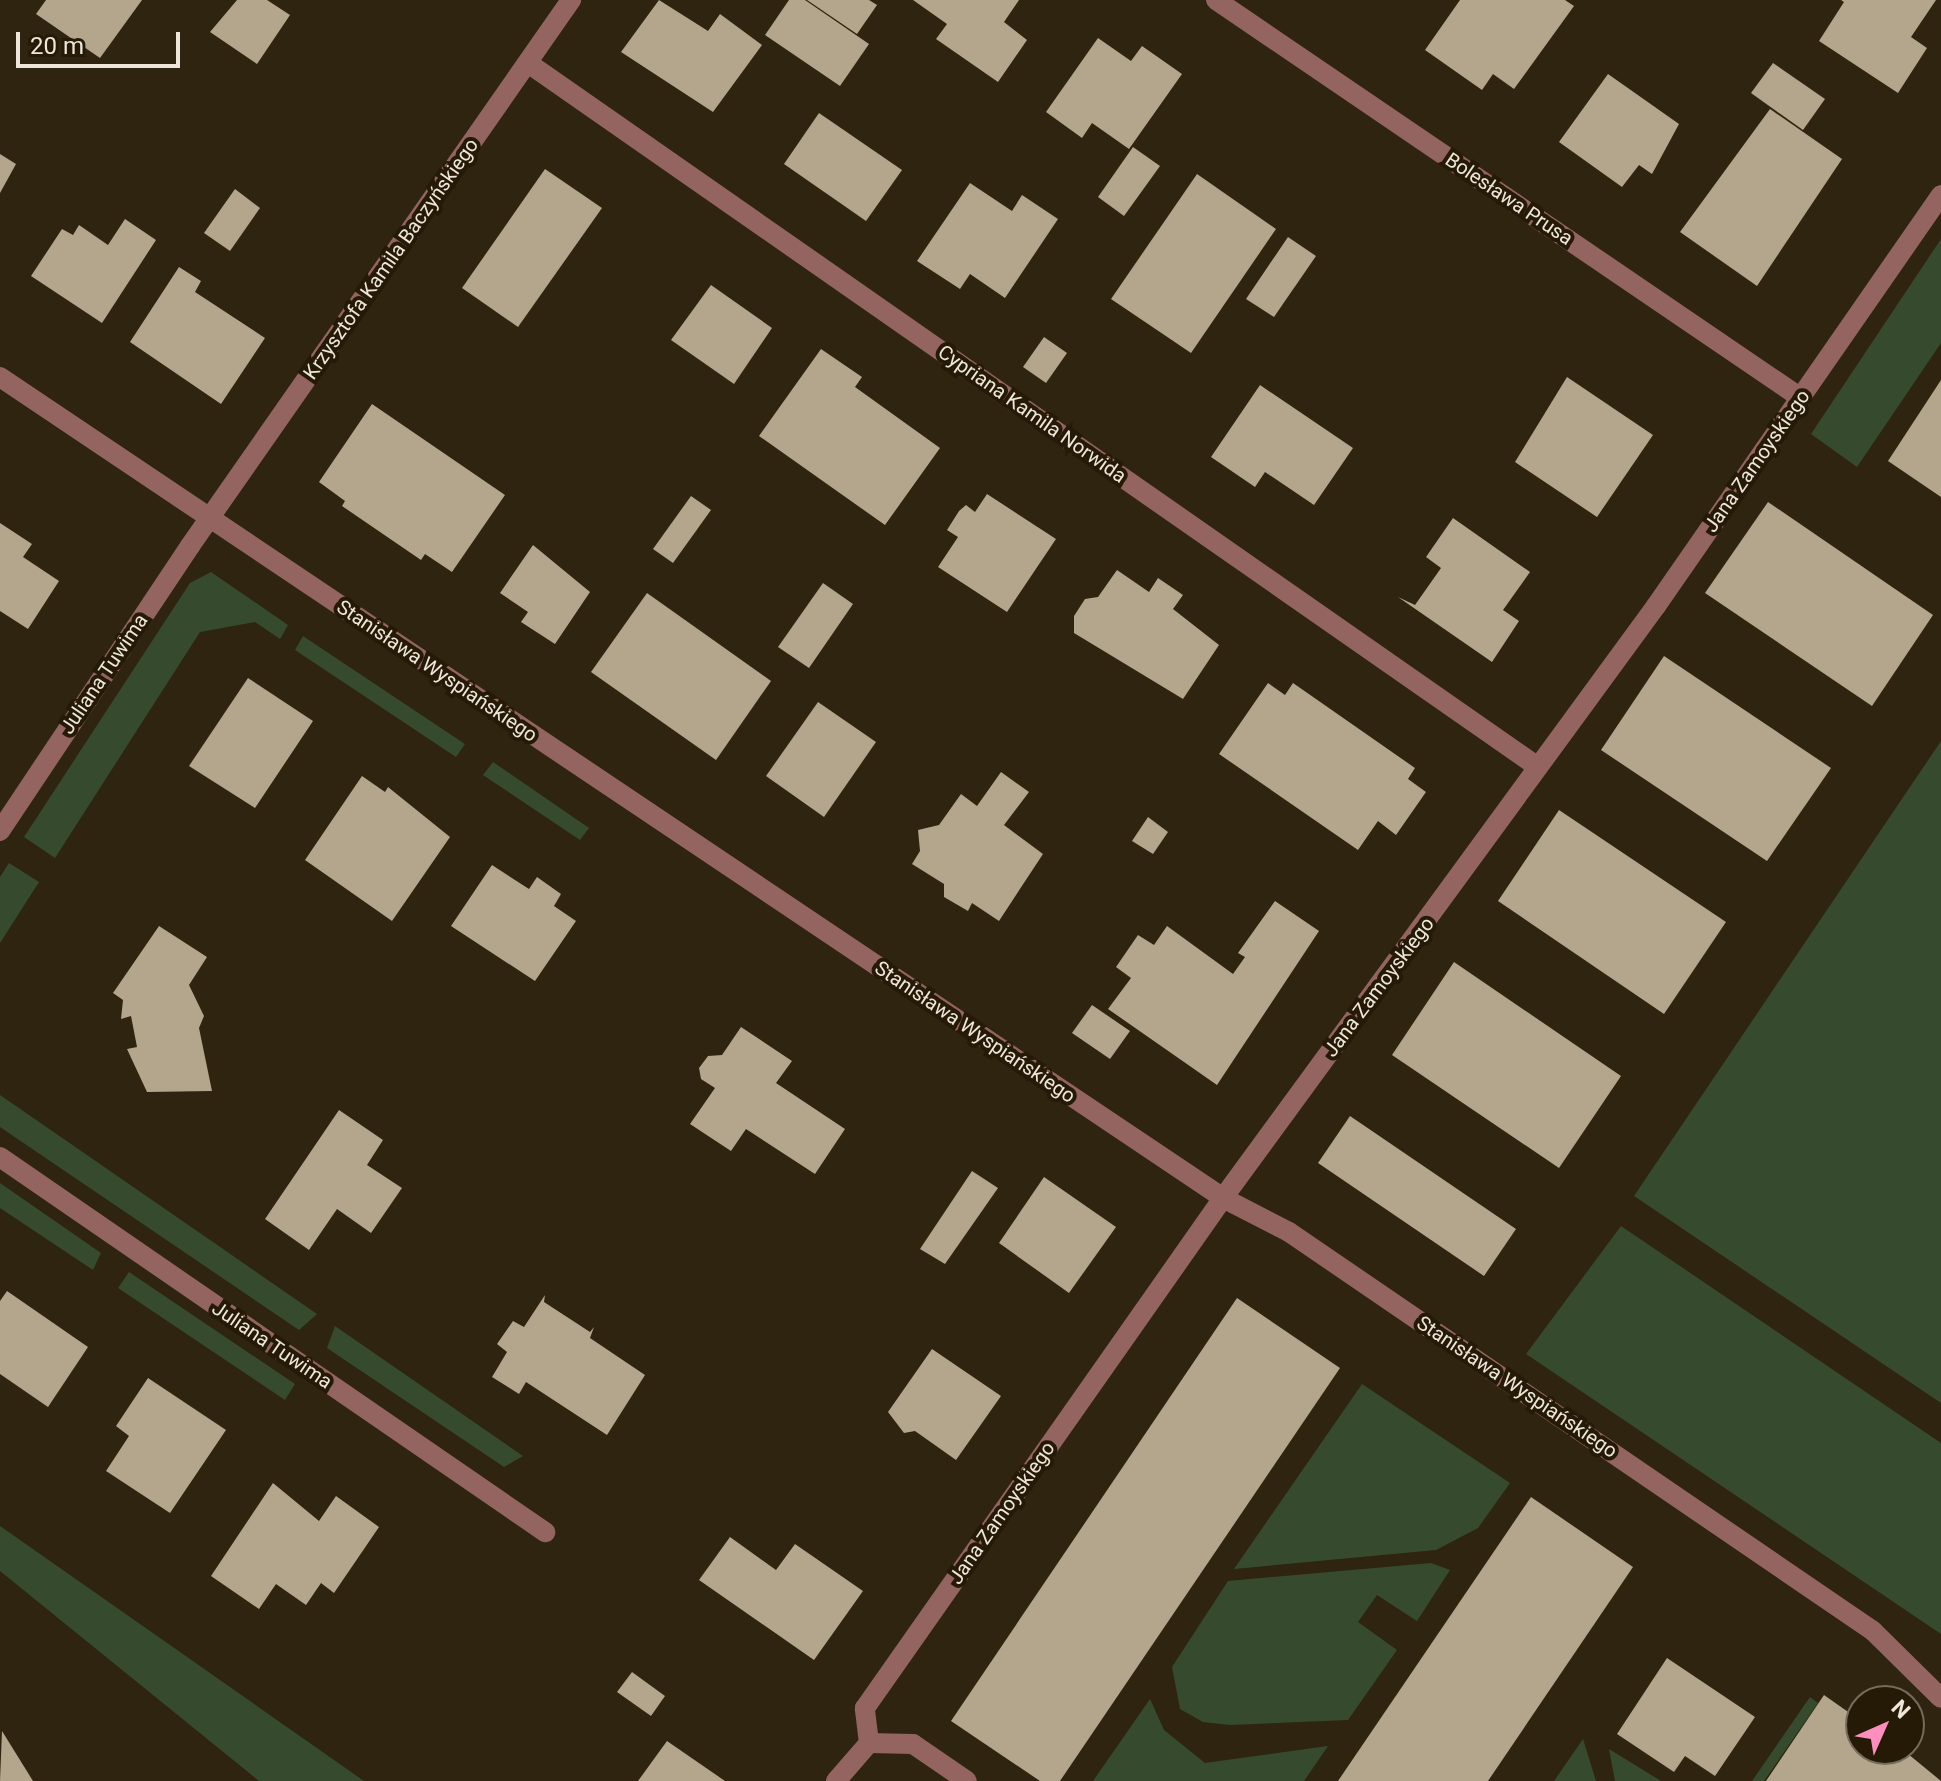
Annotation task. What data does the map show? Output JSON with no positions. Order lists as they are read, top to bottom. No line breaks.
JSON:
{"streets":{"street":["Bolesława Prusa","Krzysztofa Kamila Baczyńskiego","Cypriana Kamila Norwida","Jana Zamoyskiego","Stanisława Wyspiańskiego","Juliana Tuwima"]},"crossings":[["Bolesława Prusa","Jana Zamoyskiego"],["Krzysztofa Kamila Baczyńskiego","Cypriana Kamila Norwida"],["Krzysztofa Kamila Baczyńskiego","Stanisława Wyspiańskiego"],["Krzysztofa Kamila Baczyńskiego","Juliana Tuwima"],["Cypriana Kamila Norwida","Jana Zamoyskiego"],["Jana Zamoyskiego","Stanisława Wyspiańskiego"],["Stanisława Wyspiańskiego","Juliana Tuwima"]],"scale_bar":"20 m","north":"top right"}
